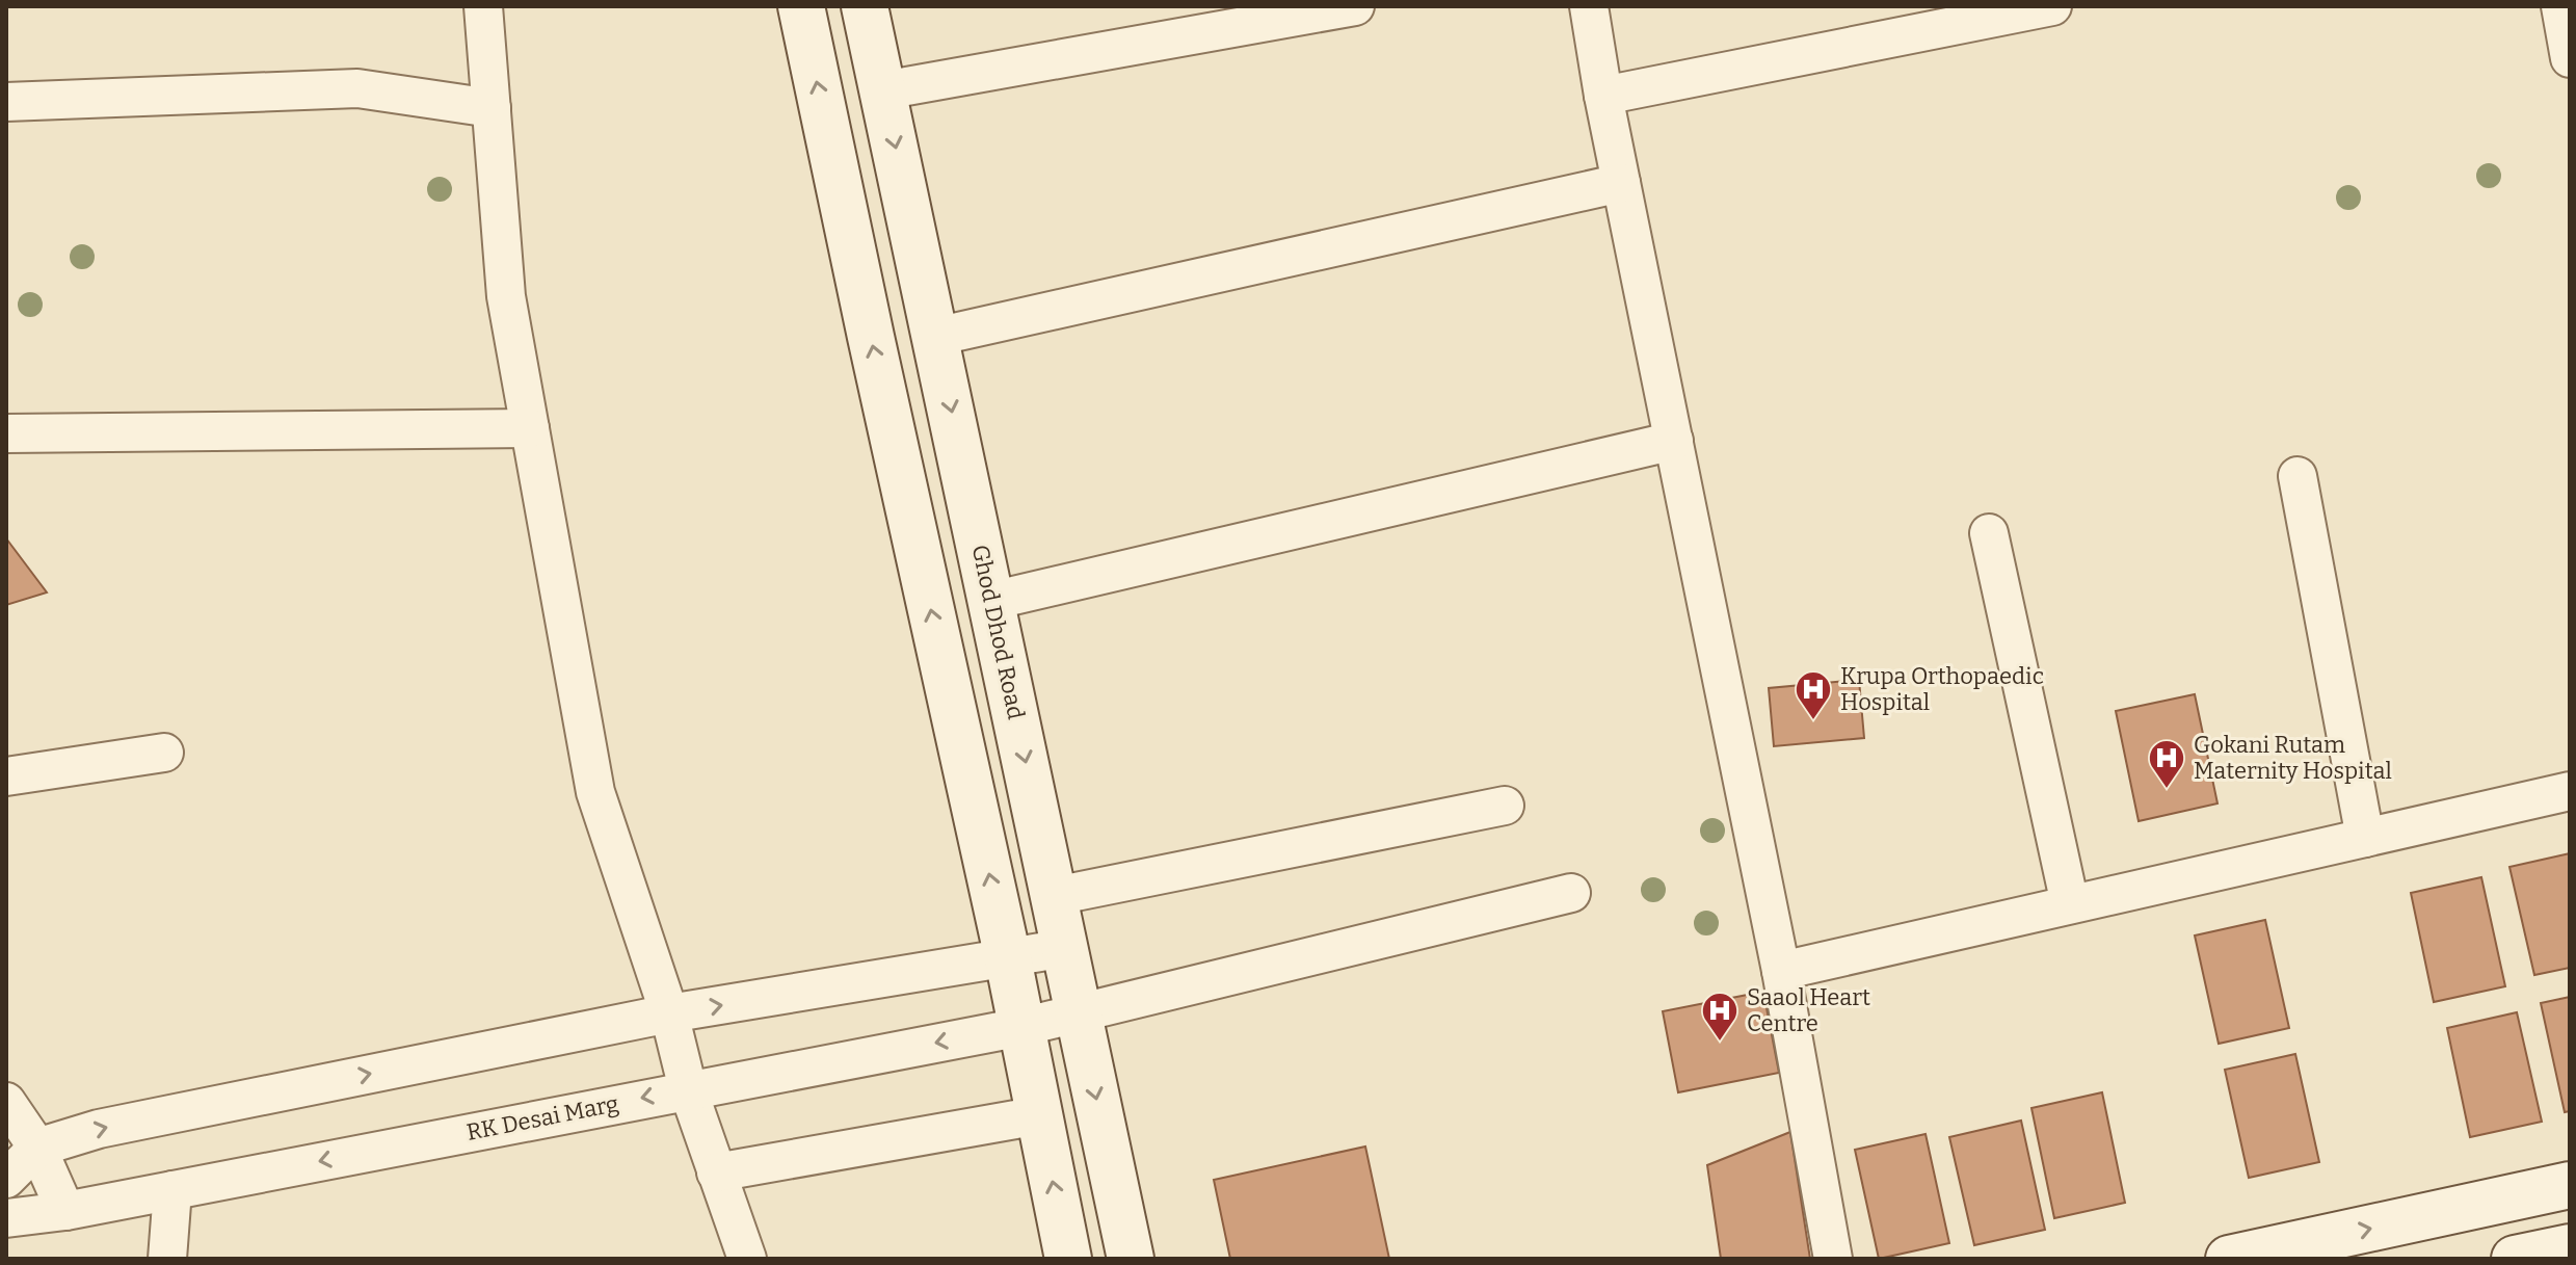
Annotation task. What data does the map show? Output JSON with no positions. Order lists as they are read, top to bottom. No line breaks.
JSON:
{"streets":{"main road":["Ghod Dhod Road"],"street":["RK Desai Marg"]},"crossings":[["Ghod Dhod Road","RK Desai Marg"]],"places":{"hospital":["Krupa Orthopaedic Hospital","Gokani Rutam Maternity Hospital","Saaol Heart Centre"]}}
